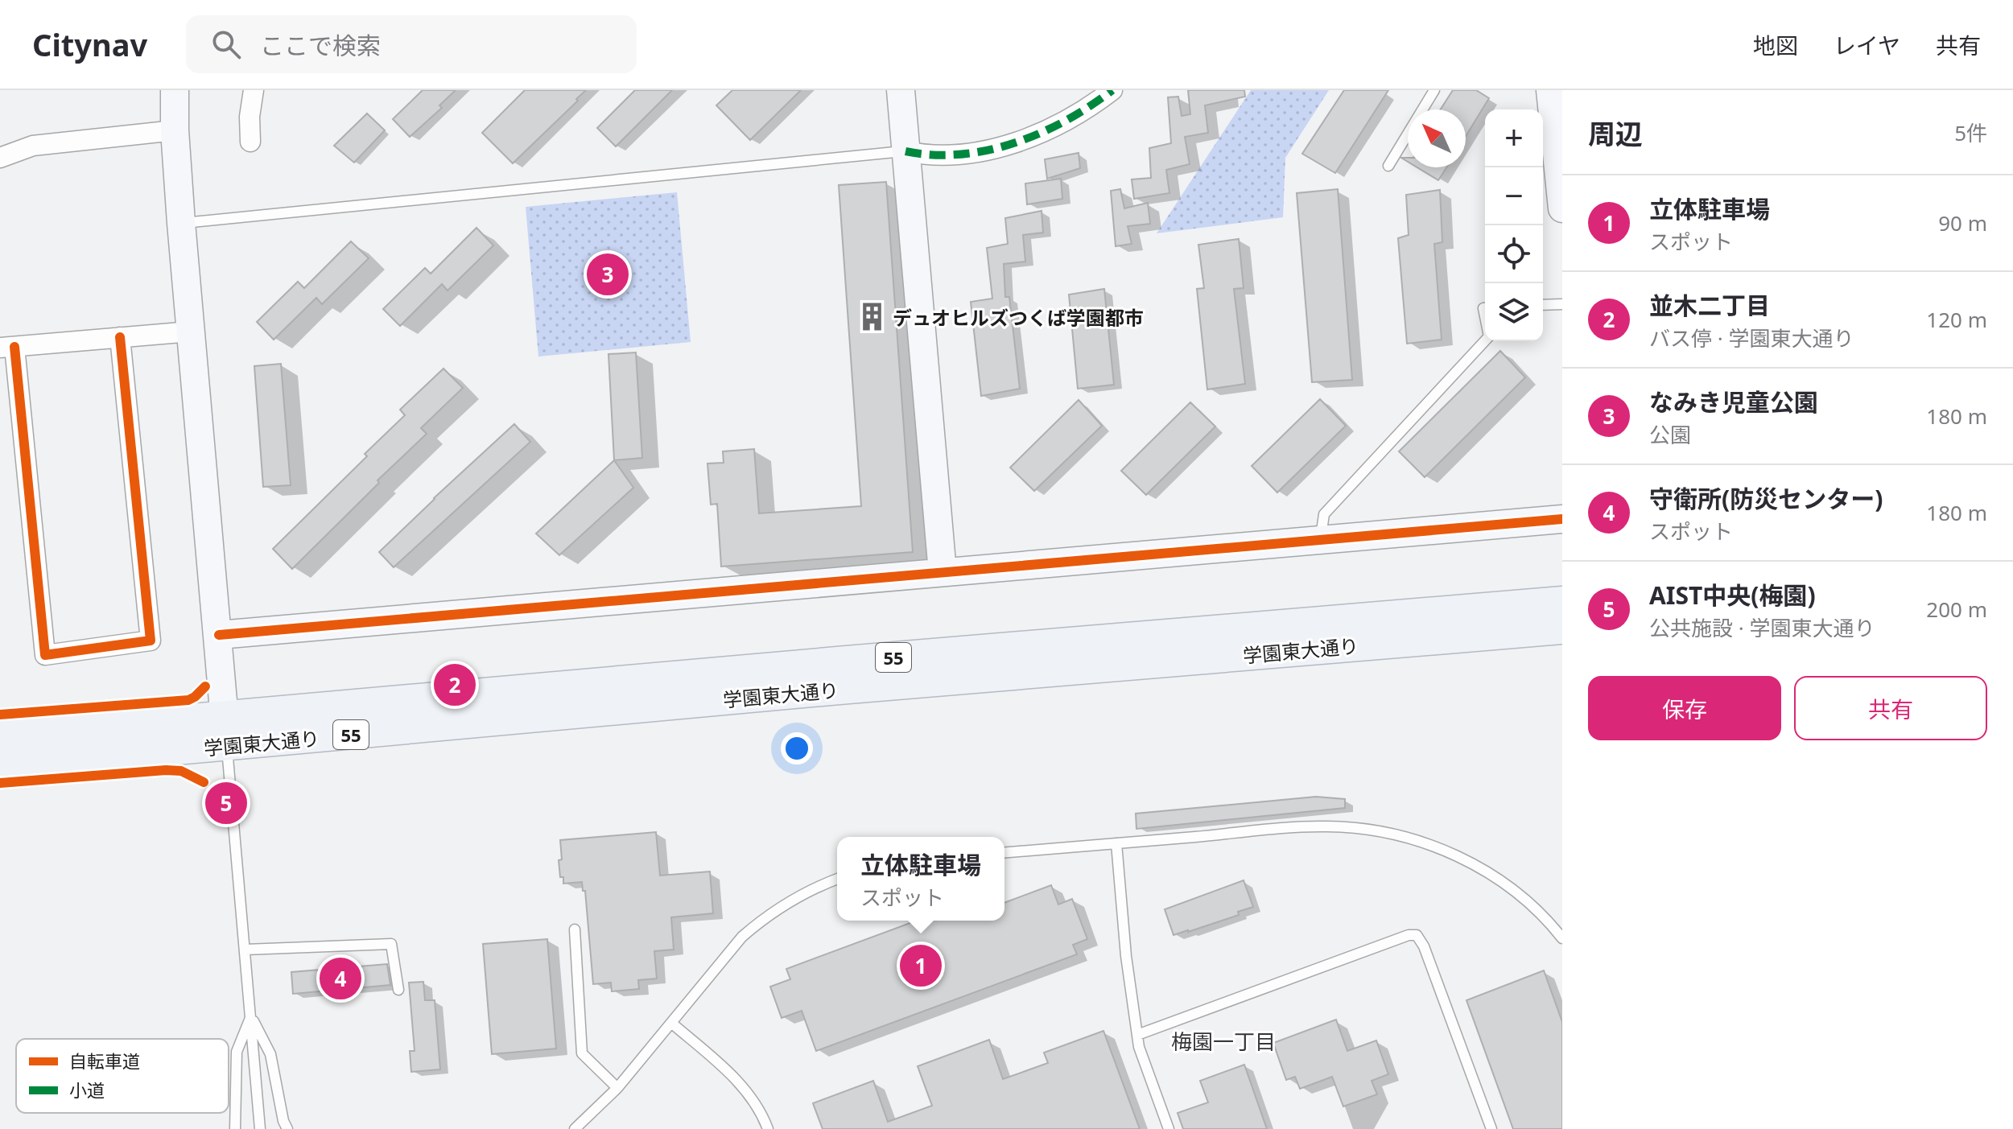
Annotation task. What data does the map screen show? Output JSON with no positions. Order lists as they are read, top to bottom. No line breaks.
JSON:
{"streets":{"main road":["学園東大通り","55"]},"districts":["梅園一丁目"],"places":{"building":["デュオヒルズつくば学園都市"]},"legend":["自転車道","小道"],"north":"top left","page":{"header":"Citynav","search":"ここで検索","nav":["地図","レイヤ","共有"],"heading":["周辺","5件"],"map_buttons":["+","−"],"list":[{"mark":"1","name":"立体駐車場","note":"スポット","value":"90 m"},{"mark":"2","name":"並木二丁目","note":"バス停 · 学園東大通り","value":"120 m"},{"mark":"3","name":"なみき児童公園","note":"公園","value":"180 m"},{"mark":"4","name":"守衛所(防災センター)","note":"スポット","value":"180 m"},{"mark":"5","name":"AIST中央(梅園)","note":"公共施設 · 学園東大通り","value":"200 m"}],"pins":["3","2","5","1","4"],"buttons":["保存","共有"],"popup":["立体駐車場","スポット"]}}
